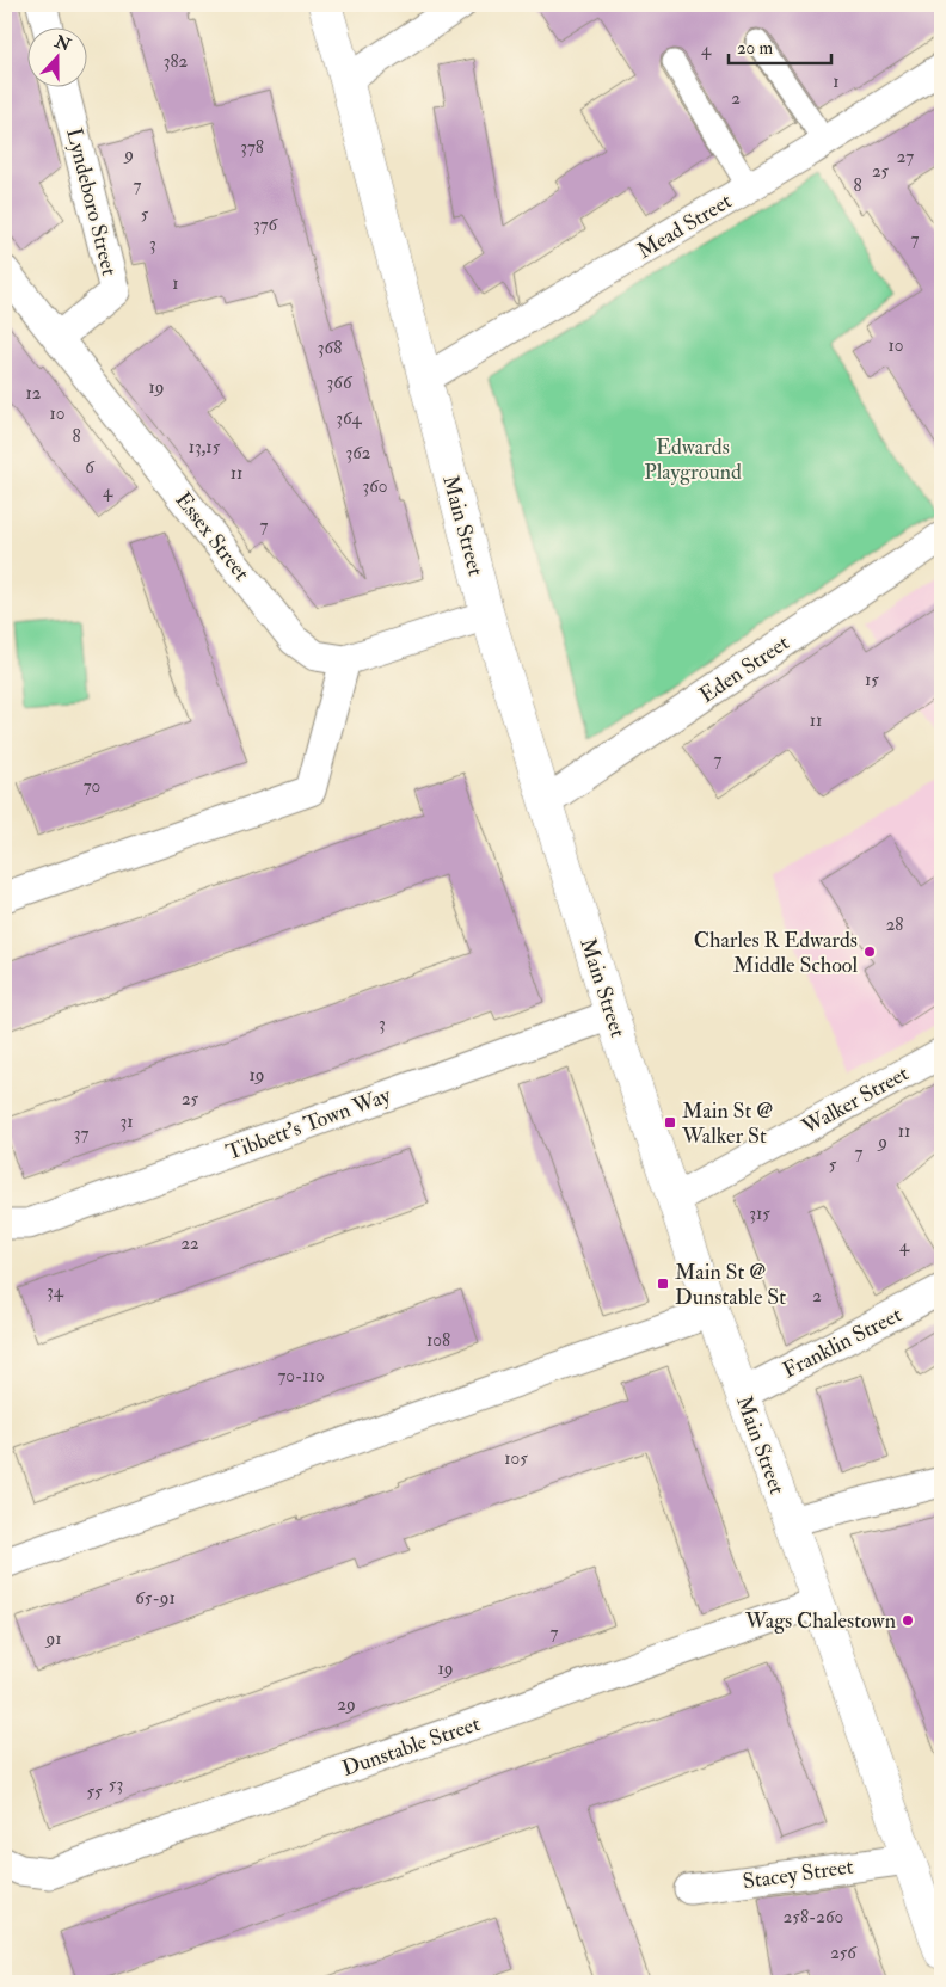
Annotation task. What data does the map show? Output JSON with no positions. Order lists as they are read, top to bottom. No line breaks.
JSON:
{"streets":{"main road":["Main Street"],"street":["Lyndeboro Street","Mead Street","Essex Street","Eden Street","Walker Street","Tibbett's Town Way","Franklin Street","Dunstable Street","Stacey Street"]},"crossings":[["Lyndeboro Street","Essex Street"],["Mead Street","Main Street"],["Main Street","Essex Street"],["Main Street","Eden Street"],["Main Street","Walker Street"],["Main Street","Tibbett's Town Way"],["Main Street","Franklin Street"],["Main Street","Dunstable Street"],["Main Street","Stacey Street"]],"parks":["Edwards Playground"],"places":{"other":["Charles R Edwards Middle School","Wags Chalestown"],"transit":["Main St @ Walker St","Main St @ Dunstable St"]},"house_numbers":["4","382","1","2","378","9","27","25","7","8","5","376","7","3","1","10","368","366","19","12","10","364","8","13,15","362","6","11","360","4","7","15","11","7","70","28","3","19","25","31","11","37","9","7","5","315","22","4","34","2","108","70-110","105","65-91","7","91","19","29","53","55","258-260","256"],"scale_bar":"20 m","north":"top"}
